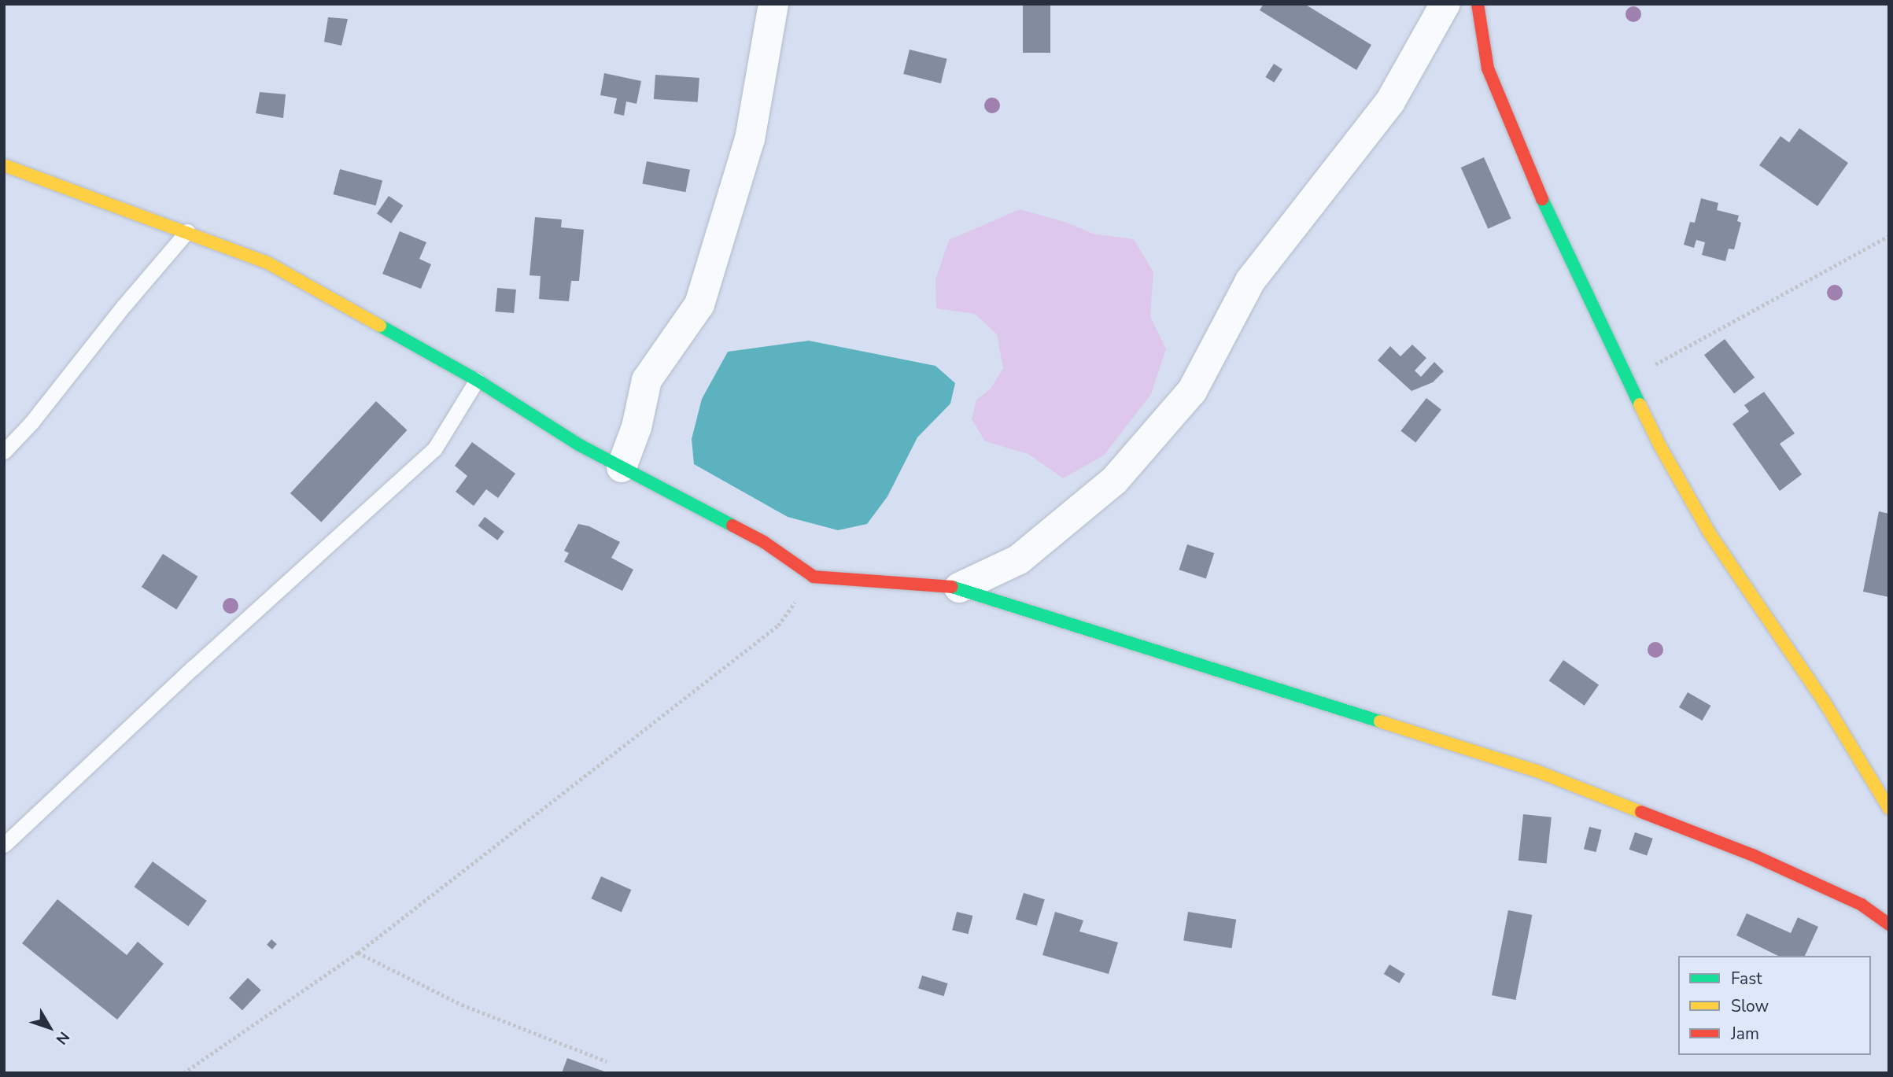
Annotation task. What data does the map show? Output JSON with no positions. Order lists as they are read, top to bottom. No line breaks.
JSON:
{"legend":["Fast","Slow","Jam"],"north":"bottom right"}
